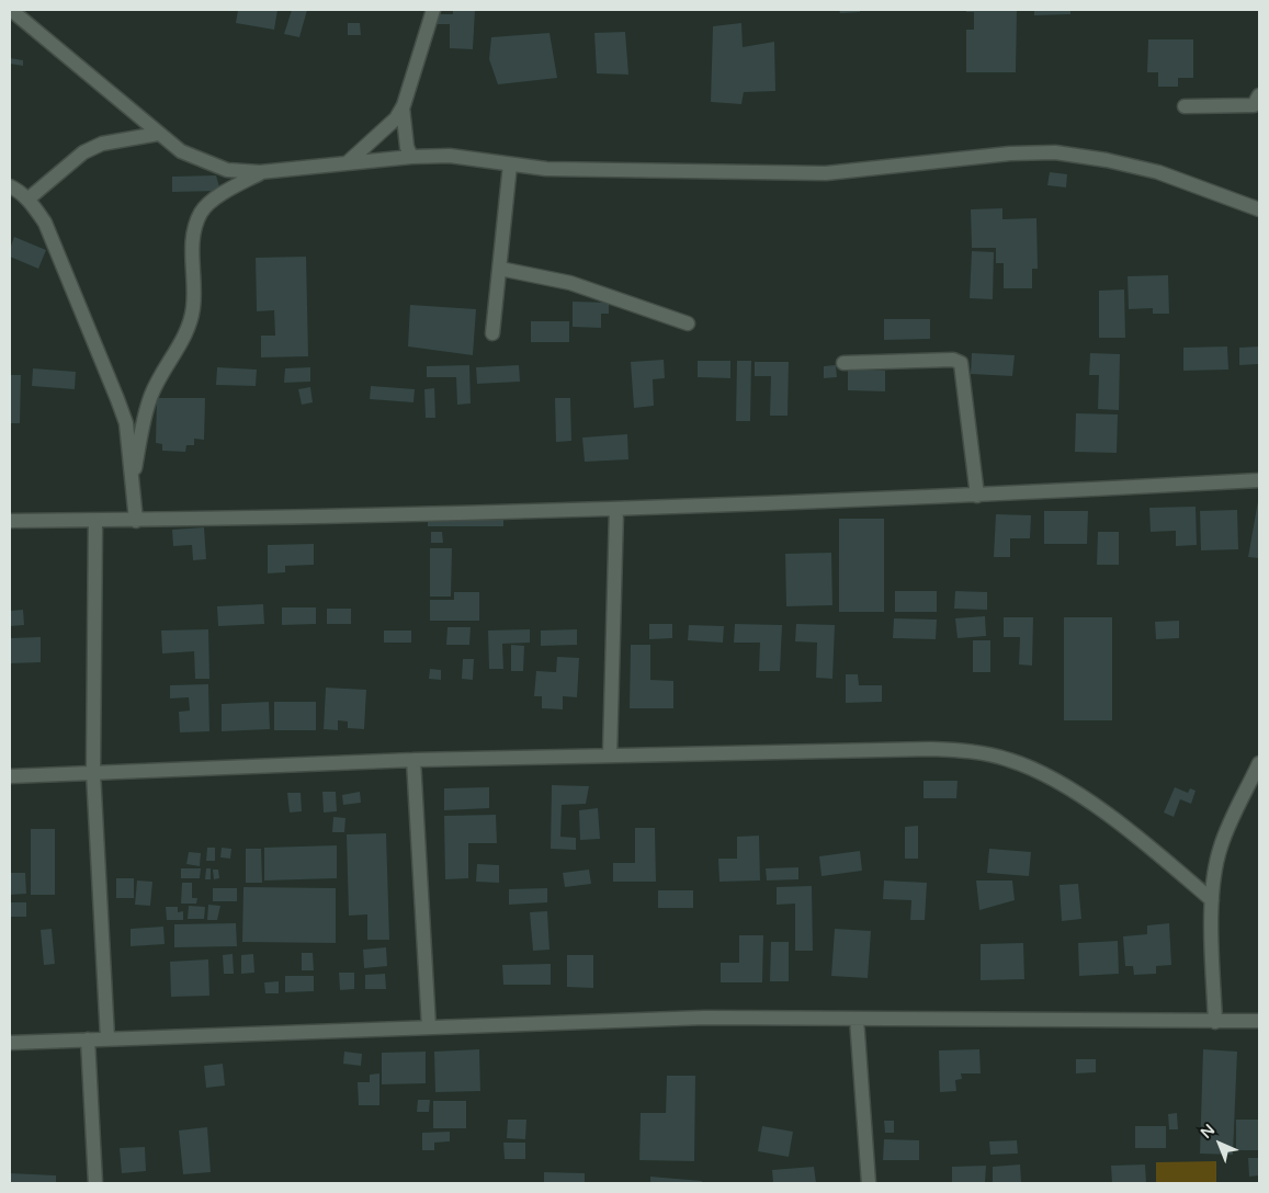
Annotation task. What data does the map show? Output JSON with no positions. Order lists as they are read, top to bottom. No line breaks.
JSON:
{"north":"top left"}
